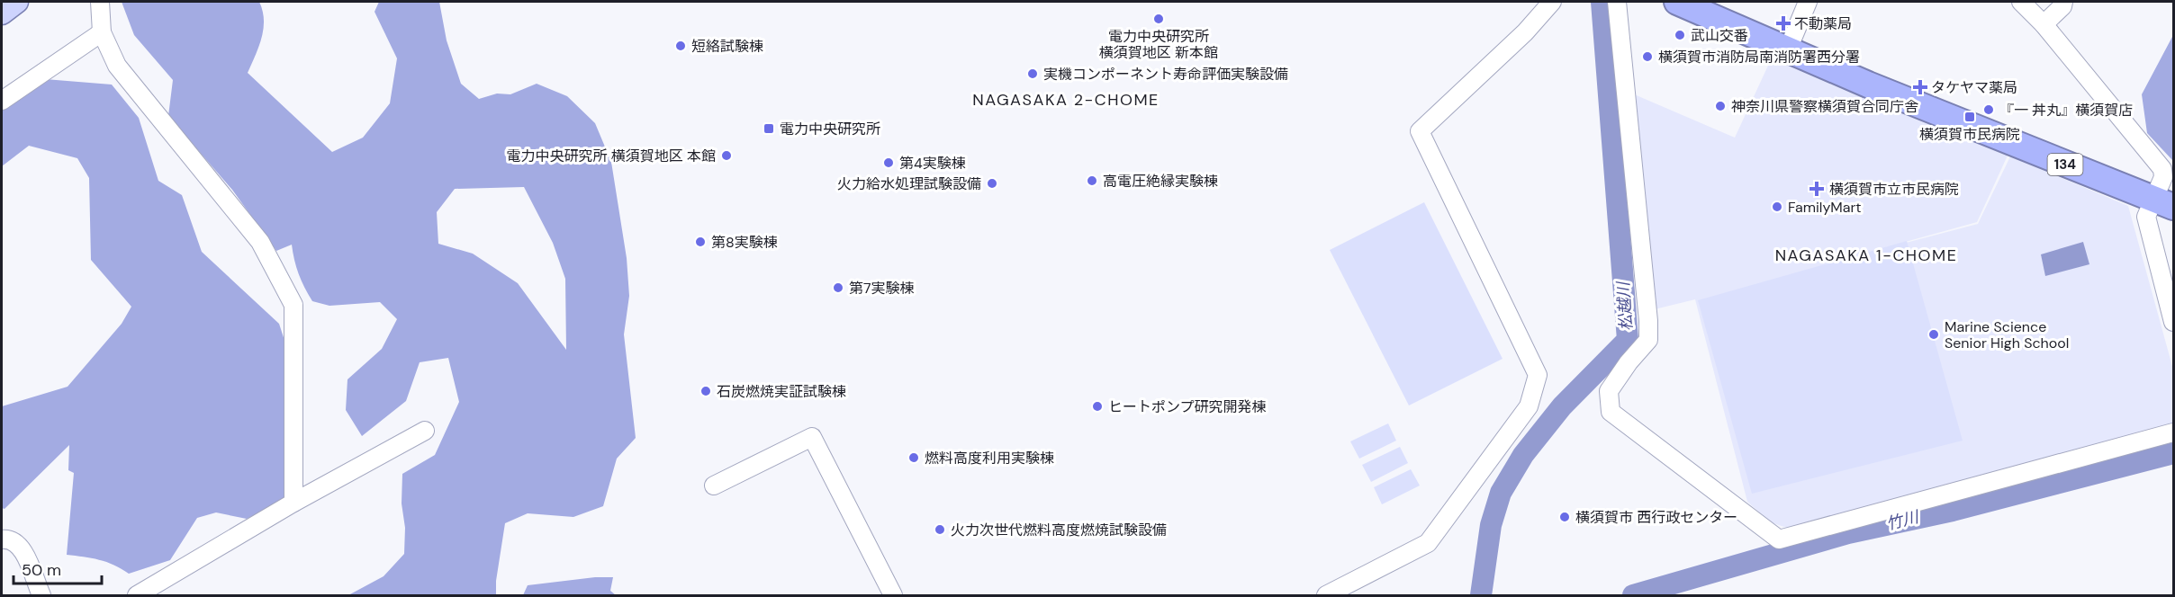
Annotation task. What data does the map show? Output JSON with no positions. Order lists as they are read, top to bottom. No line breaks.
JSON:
{"streets":{"highway":["134"]},"districts":["NAGASAKA 2-CHOME","NAGASAKA 1-CHOME"],"water":["松越川","竹川"],"places":{"other":["電力中央研究所 横須賀地区 新本館","武山交番","短絡試験棟","横須賀市消防局南消防署西分署","実機コンポーネント寿命評価実験設備","神奈川県警察横須賀合同庁舎","『一 丼丸』横須賀店","電力中央研究所 横須賀地区 本館","第4実験棟","高電圧絶縁実験棟","火力給水処理試験設備","FamilyMart","第8実験棟","第7実験棟","Marine Science Senior High School","石炭燃焼実証試験棟","ヒートポンプ研究開発棟","燃料高度利用実験棟","横須賀市 西行政センター","火力次世代燃料高度燃焼試験設備"],"health":["不動薬局","タケヤマ薬局","横須賀市立市民病院"],"transit":["横須賀市民病院","電力中央研究所"]},"scale_bar":"50 m"}
